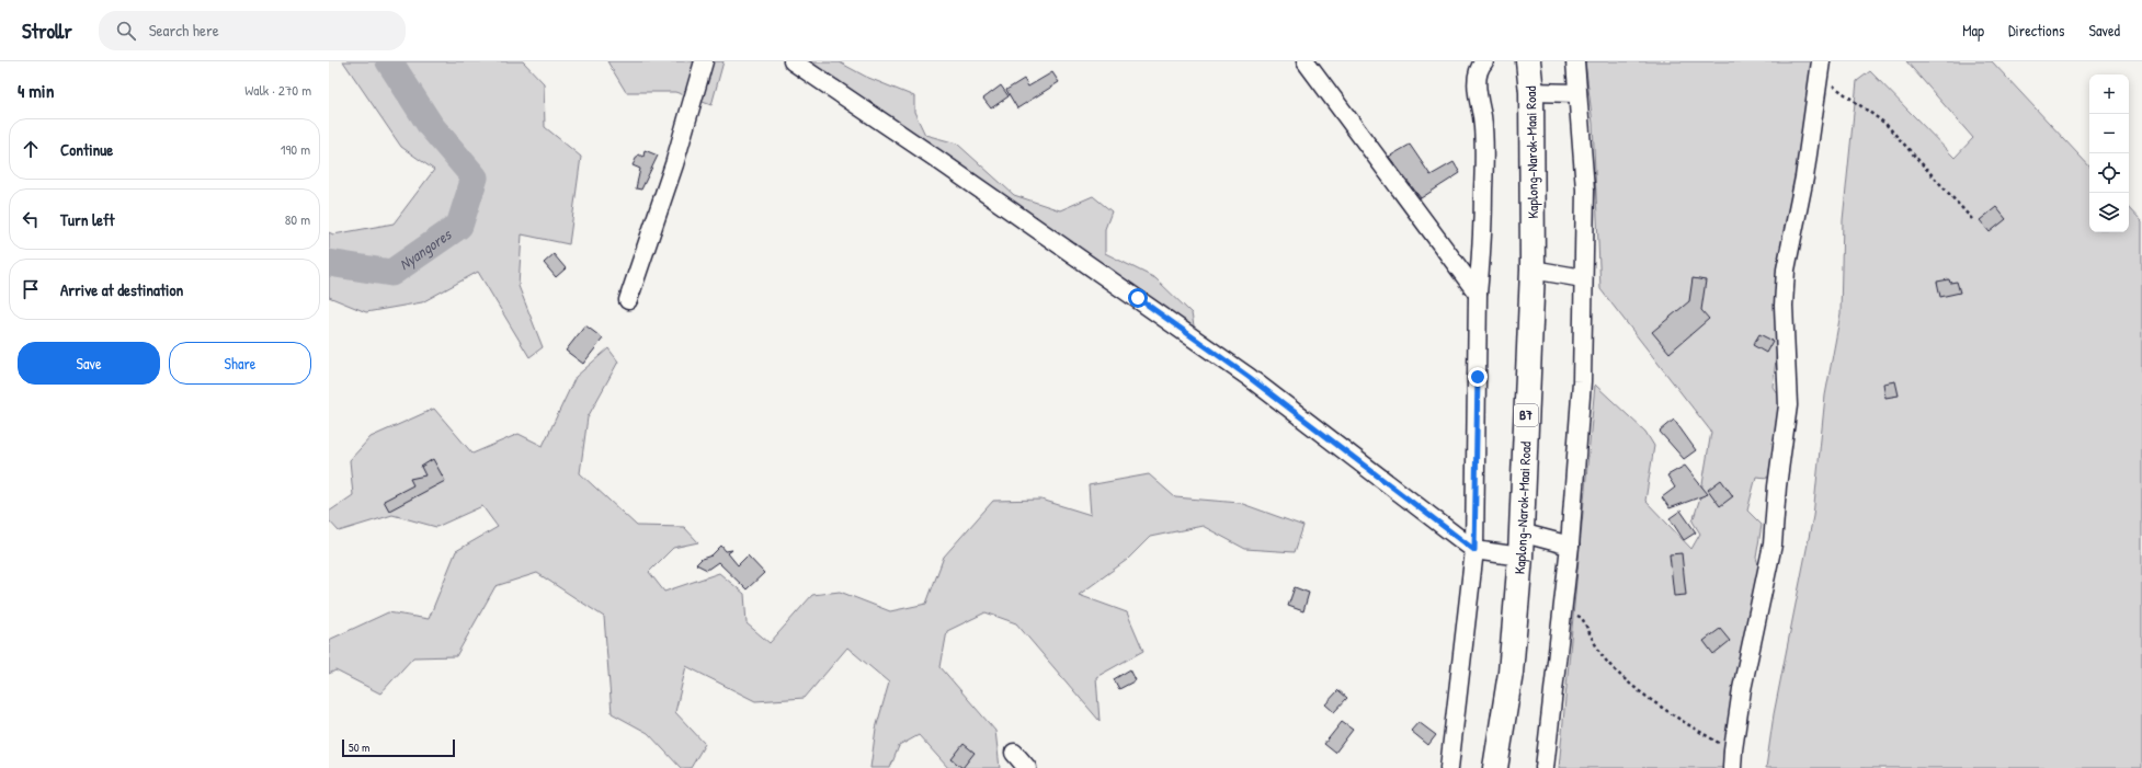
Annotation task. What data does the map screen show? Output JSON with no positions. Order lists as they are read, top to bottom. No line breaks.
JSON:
{"streets":{"highway":["Kaplong-Narok-Maai Road","B7"]},"water":["Nyangores"],"scale_bar":"50 m","page":{"header":"Strollr","search":"Search here","nav":["Map","Directions","Saved"],"heading":["4 min","Walk · 270 m"],"map_buttons":["+","−"],"list":[["Continue","190 m"],["Turn left","80 m"],"Arrive at destination"],"buttons":["Save","Share"],"scale":"50 m"}}
